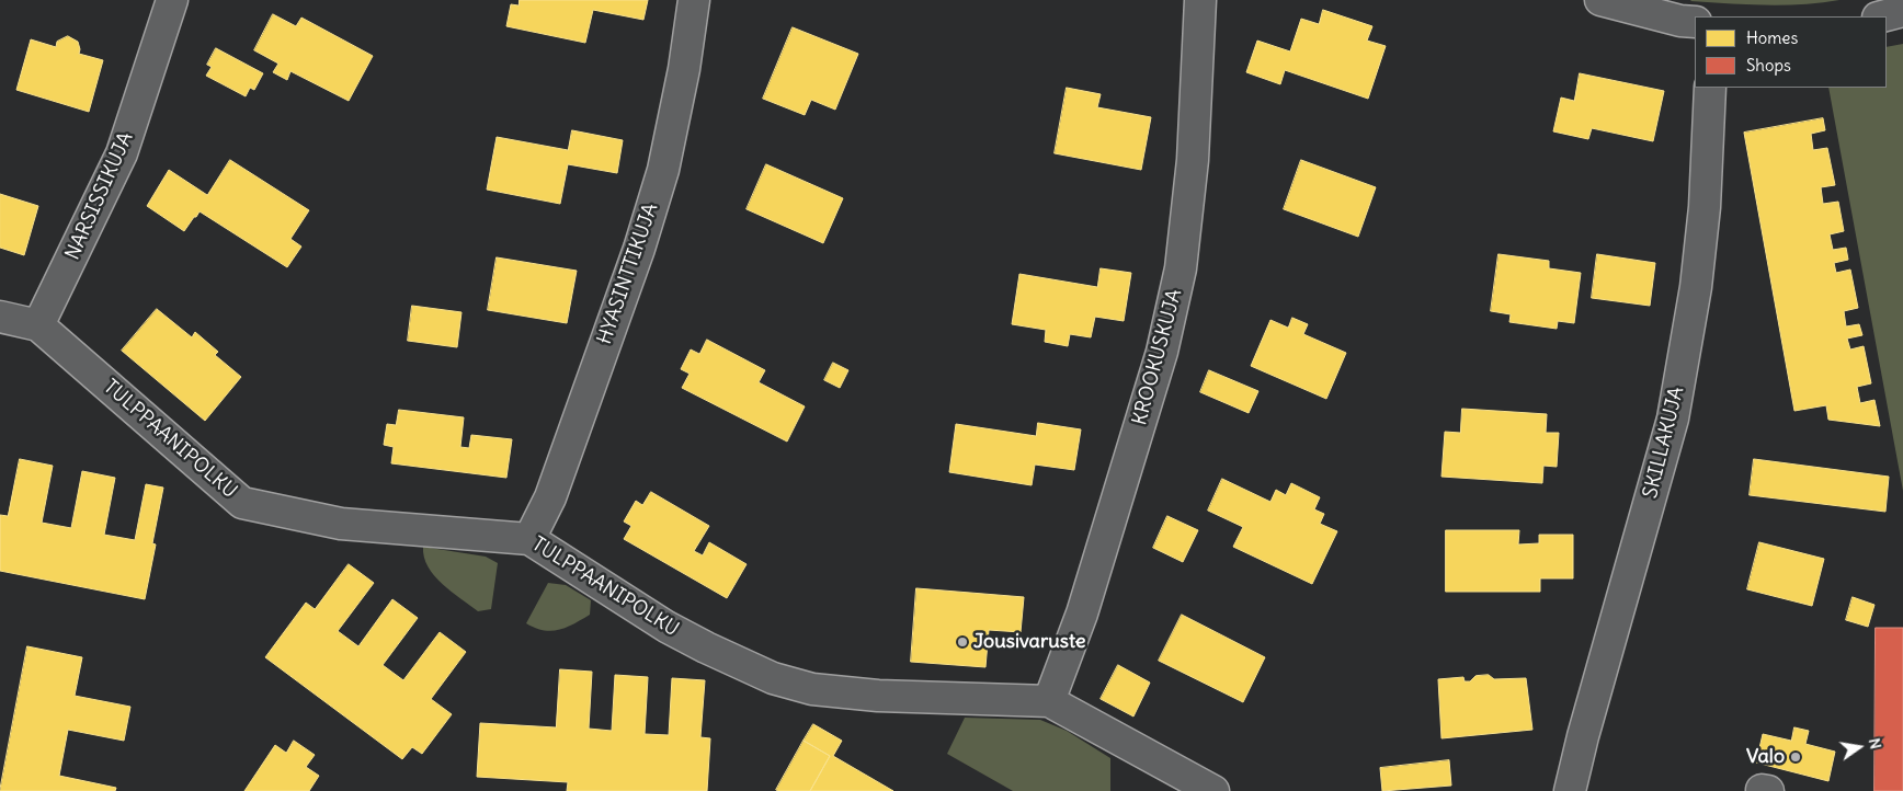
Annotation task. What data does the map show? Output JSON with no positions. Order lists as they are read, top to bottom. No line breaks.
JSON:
{"streets":{"street":["NARSISSIKUJA","HYASINTTIKUJA","KROOKUSKUJA","TULPPAANIPOLKU","SKILLAKUJA"]},"crossings":[["NARSISSIKUJA","TULPPAANIPOLKU"],["HYASINTTIKUJA","TULPPAANIPOLKU"],["KROOKUSKUJA","TULPPAANIPOLKU"]],"places":["Jousivaruste","Valo"],"legend":["Homes","Shops"],"north":"right"}
